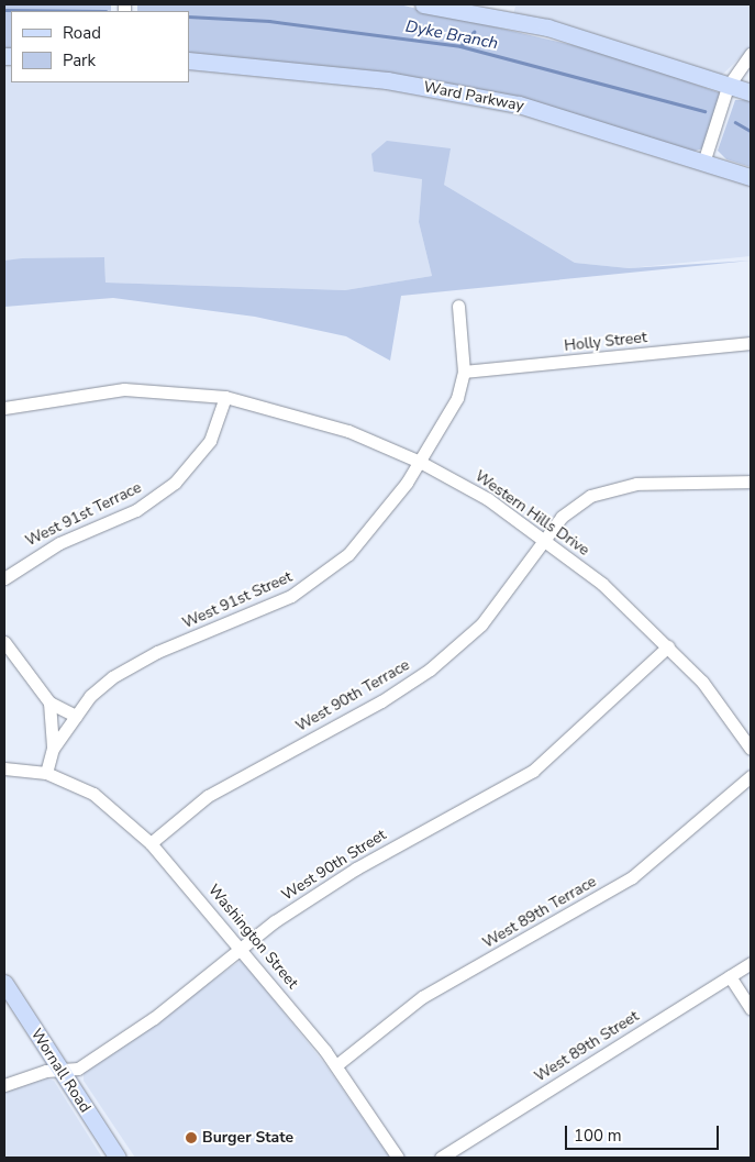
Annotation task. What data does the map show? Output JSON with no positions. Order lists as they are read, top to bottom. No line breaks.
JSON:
{"streets":{"main road":["Ward Parkway","Wornall Road"],"street":["Holly Street","Western Hills Drive","West 91st Terrace","West 91st Street","West 90th Terrace","West 90th Street","West 89th Terrace","Washington Street","West 89th Street"]},"crossings":[["Holly Street","West 91st Street"],["Western Hills Drive","West 91st Terrace"],["Western Hills Drive","West 91st Street"],["Western Hills Drive","West 90th Terrace"],["Western Hills Drive","West 90th Street"],["West 91st Street","Washington Street"],["West 90th Terrace","Washington Street"],["West 90th Street","Washington Street"],["West 90th Street","Wornall Road"],["West 89th Terrace","Washington Street"]],"water":["Dyke Branch"],"places":["Burger State"],"legend":["Road","Park"],"scale_bar":"100 m"}
